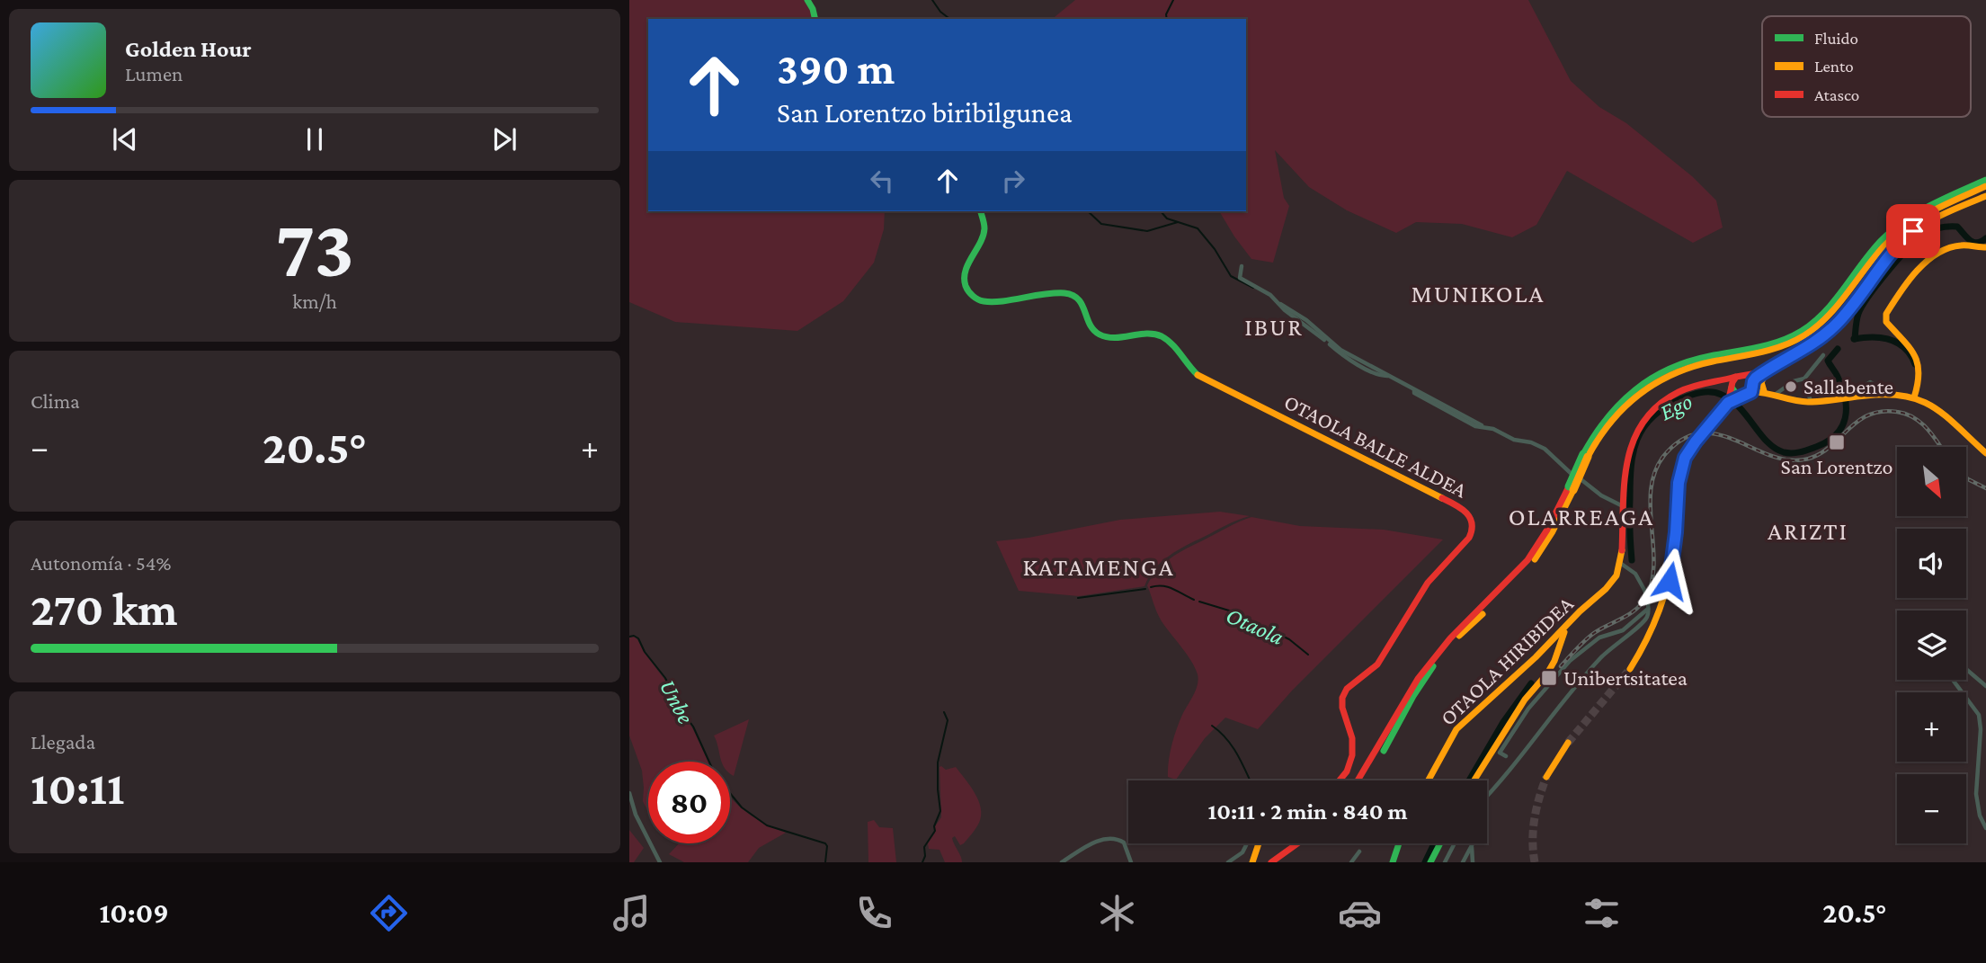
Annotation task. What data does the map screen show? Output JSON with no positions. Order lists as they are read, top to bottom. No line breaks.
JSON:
{"streets":{"main road":["OTAOLA BALLE ALDEA","OTAOLA HIRIBIDEA"]},"districts":["MUNIKOLA","IBUR","OLARREAGA","ARIZTI","KATAMENGA"],"water":["Ego","Otaola","Unbe"],"places":{"other":["Sallabente"],"transit":["San Lorentzo","Unibertsitatea"]},"legend":["Fluido","Lento","Atasco"],"north":"bottom right","page":{"turn":["390 m","San Lorentzo biribilgunea"],"song":["Golden Hour","Lumen"],"tile":[["73","km/h"],"Clima",["Autonomía · 54%","270 km"],["Llegada","10:11"]],"heat":["−","20.5°","+"],"map_buttons":["+","−"],"limit":"80","trip":"10:11 · 2 min · 840 m","tabs":["10:09","20.5°"]}}
